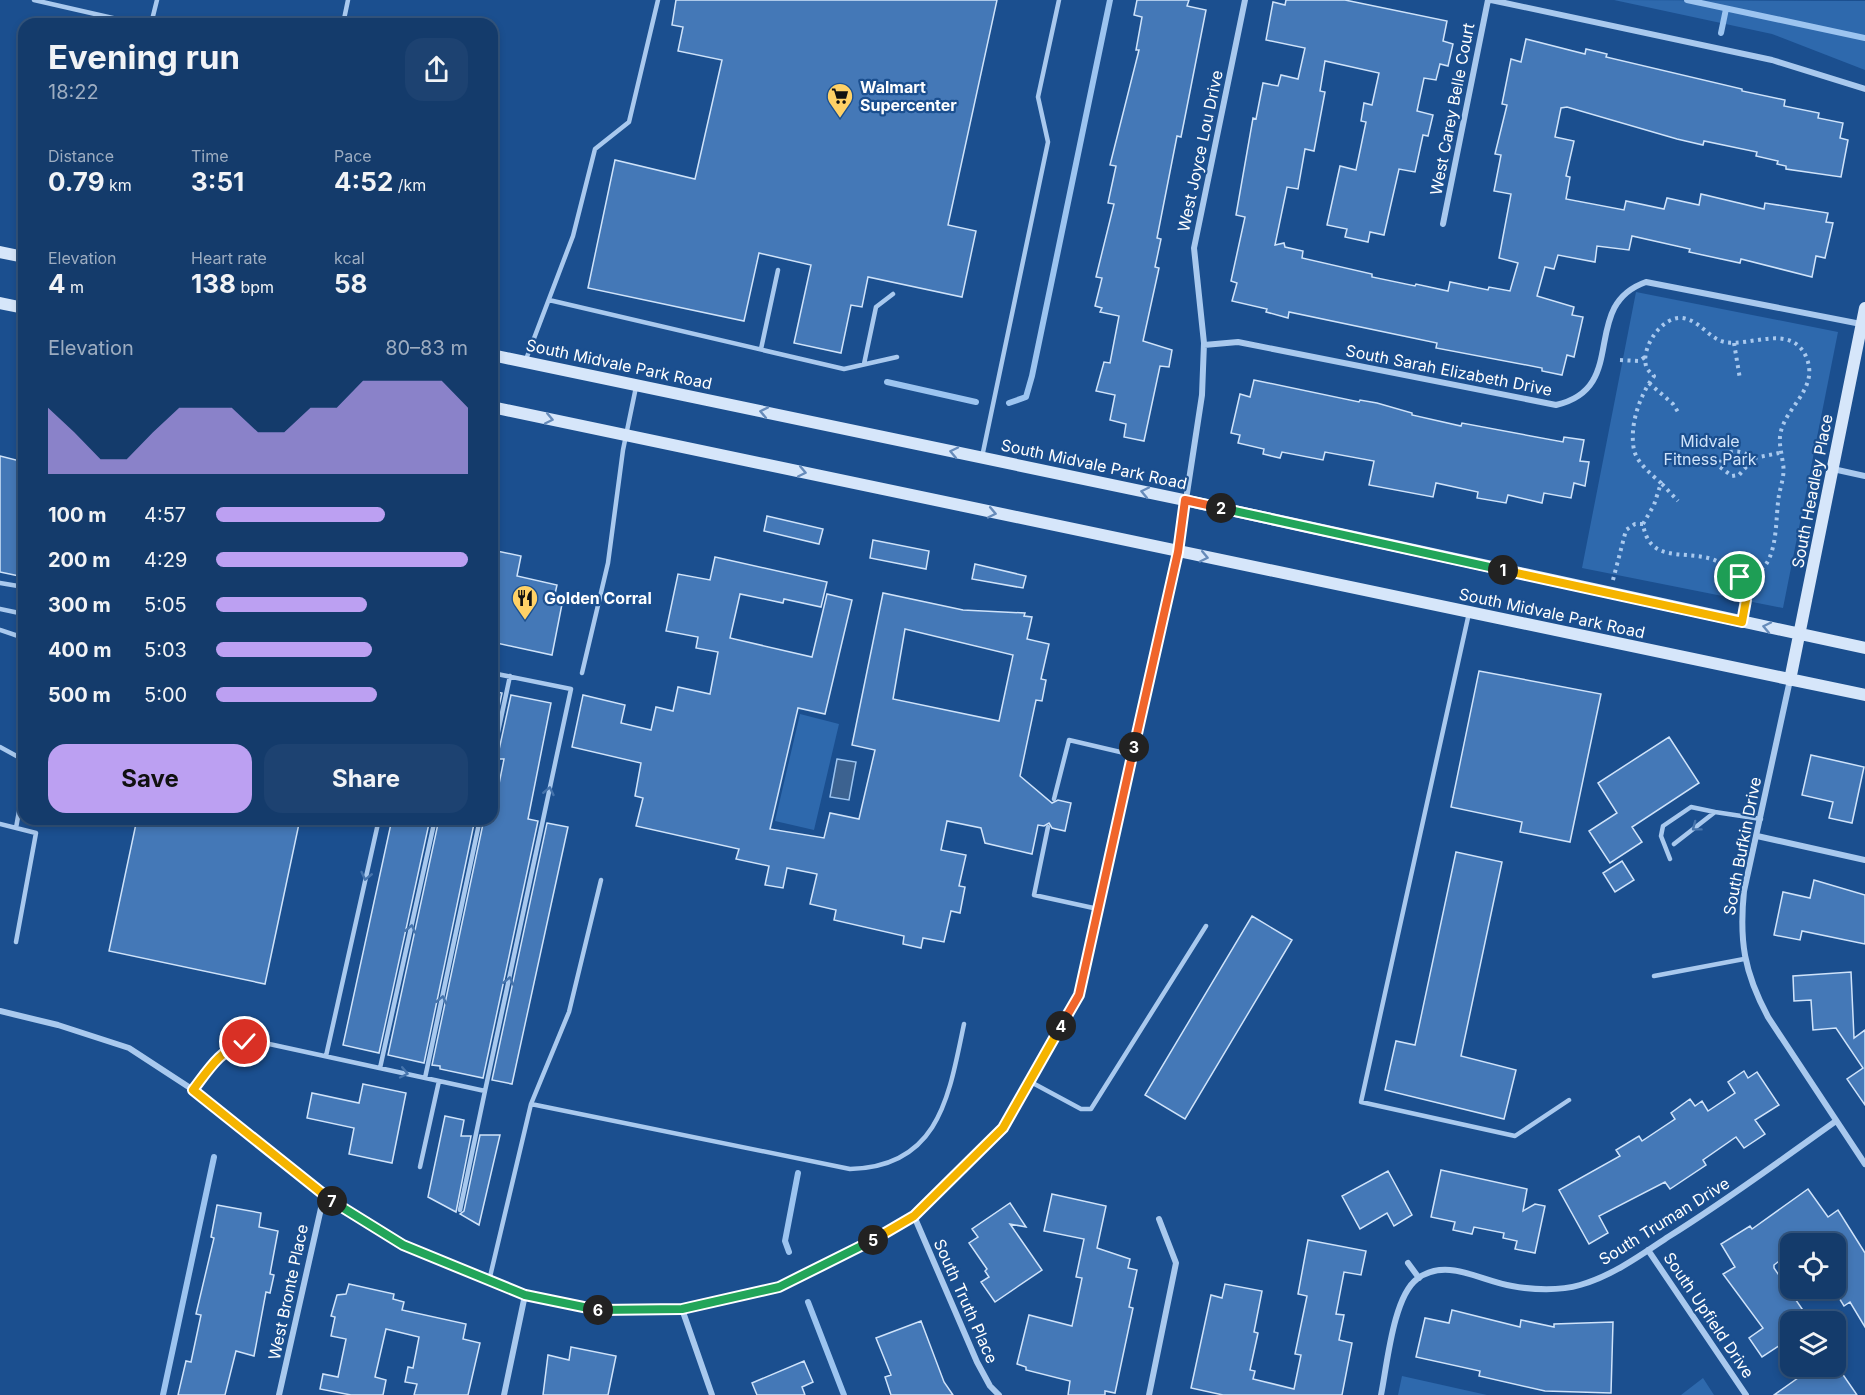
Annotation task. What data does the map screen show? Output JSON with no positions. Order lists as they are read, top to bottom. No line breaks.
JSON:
{"streets":{"main road":["South Midvale Park Road","South Headley Place"],"street":["West Carey Belle Court","West Joyce Lou Drive","South Sarah Elizabeth Drive","South Bufkin Drive","South Truman Drive","West Bronte Place","South Truth Place","South Upfield Drive"]},"crossings":[["West Joyce Lou Drive","South Midvale Park Road"],["West Joyce Lou Drive","South Sarah Elizabeth Drive"],["West Joyce Lou Drive","West Bronte Place"],["West Joyce Lou Drive","South Truth Place"],["South Midvale Park Road","South Headley Place"],["South Midvale Park Road","South Bufkin Drive"],["South Sarah Elizabeth Drive","South Headley Place"],["South Headley Place","South Bufkin Drive"],["South Bufkin Drive","South Truman Drive"],["South Truman Drive","South Upfield Drive"]],"parks":["Midvale Fitness Park"],"places":{"supermarket":["Walmart Supercenter"],"restaurant":["Golden Corral"]},"page":{"heading":["Evening run","18:22"],"stats":[["Distance","0.79 km"],["Time","3:51"],["Pace","4:52 /km"],["Elevation","4 m"],["Heart rate","138 bpm"],["kcal","58"]],"chart":["Elevation","80–83 m"],"list":[{"name":"100 m","note":"4:57"},{"name":"200 m","note":"4:29"},{"name":"300 m","note":"5:05"},{"name":"400 m","note":"5:03"},{"name":"500 m","note":"5:00"}],"pins":["2","1","3","4","7","5","6"],"buttons":["Save","Share"]}}
